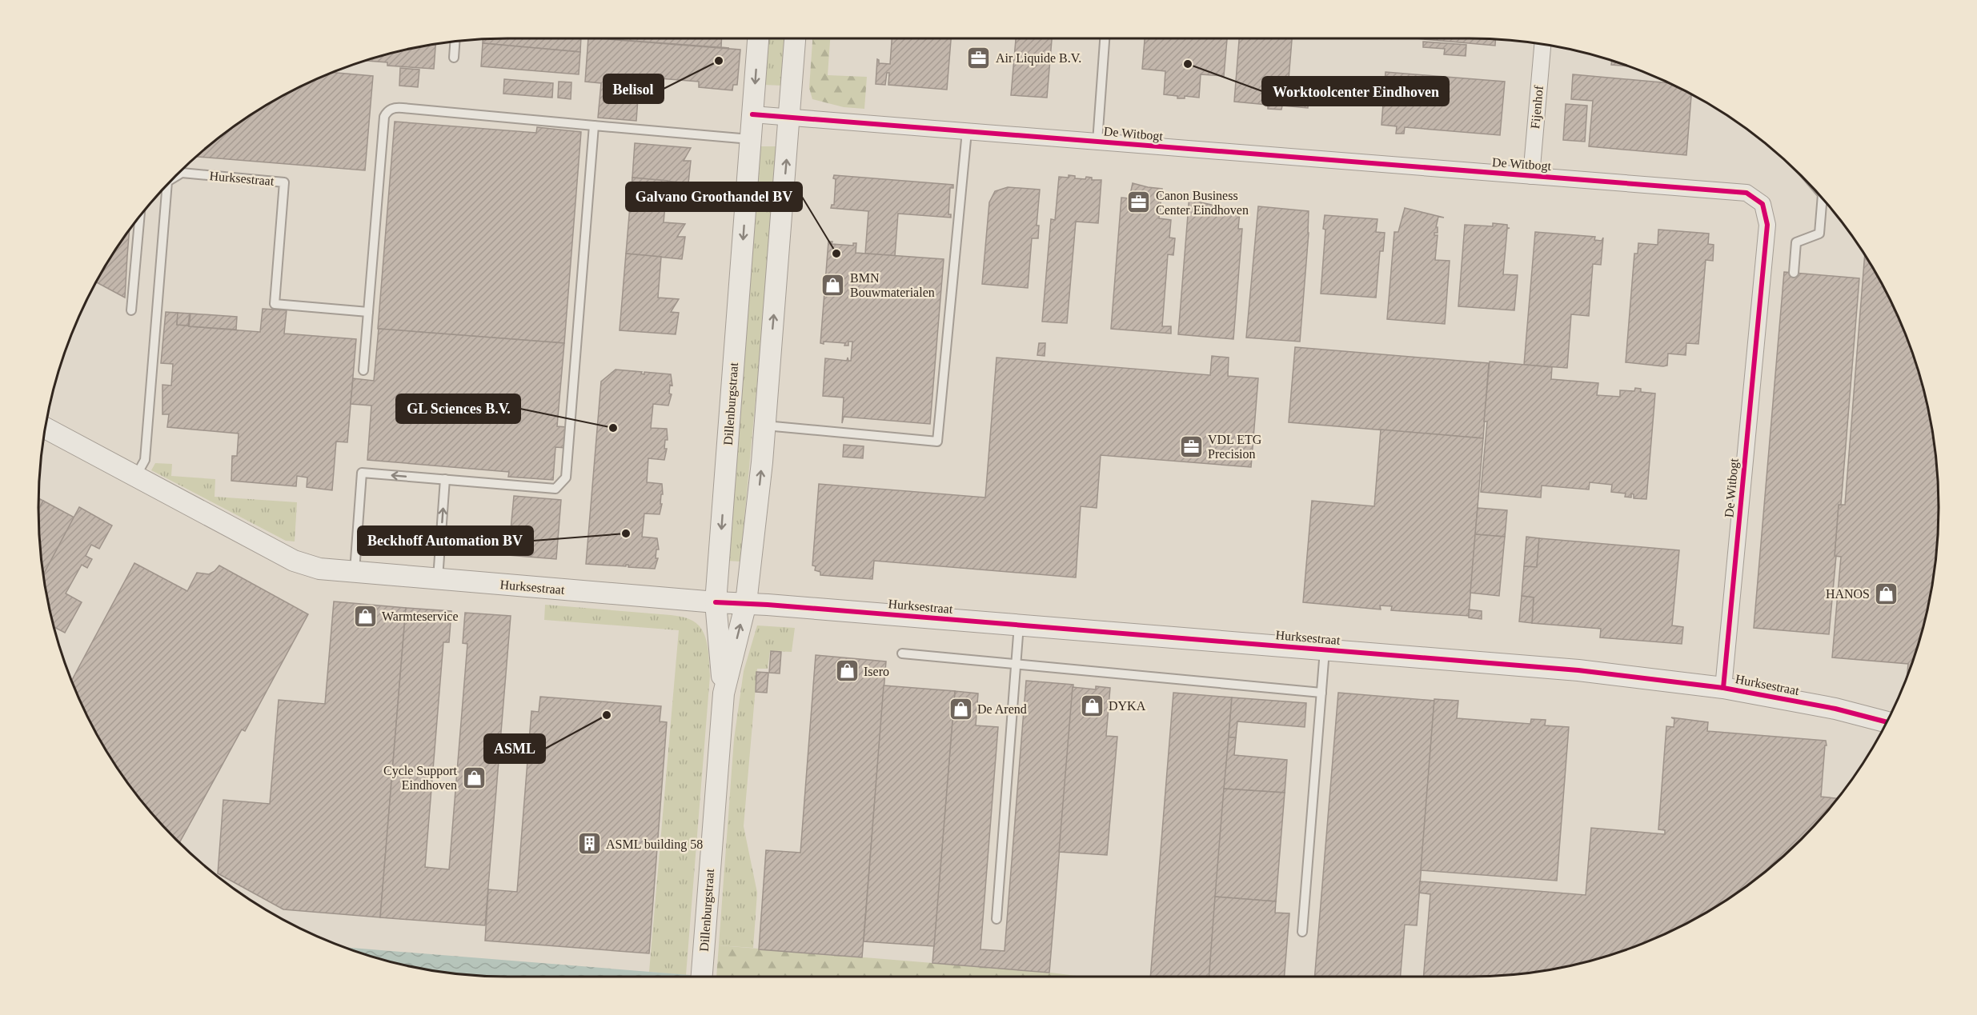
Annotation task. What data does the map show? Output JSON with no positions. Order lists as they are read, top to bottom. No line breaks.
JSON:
{"streets":{"street":["Fijenhof","De Witbogt","Hurksestraat","Dillenburgstraat"]},"crossings":[["Fijenhof","De Witbogt"],["De Witbogt","Hurksestraat"],["De Witbogt","Dillenburgstraat"],["Hurksestraat","Dillenburgstraat"]],"places":{"office":["Air Liquide B.V.","Canon Business Center Eindhoven","VDL ETG Precision"],"other":["Belisol","Worktoolcenter Eindhoven","Galvano Groothandel BV","GL Sciences B.V.","Beckhoff Automation BV","ASML"],"shop":["BMN Bouwmaterialen","HANOS","Warmteservice","Isero","DYKA","De Arend","Cycle Support Eindhoven"],"building":["ASML building 58"]}}
